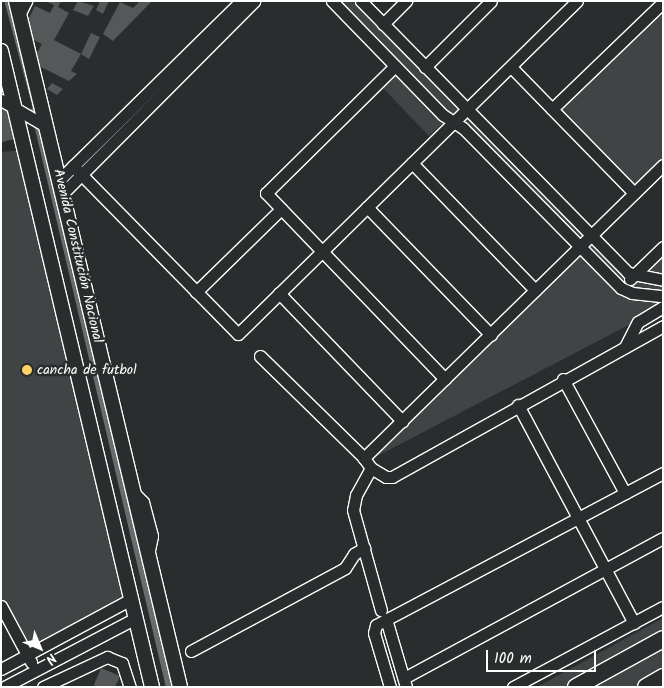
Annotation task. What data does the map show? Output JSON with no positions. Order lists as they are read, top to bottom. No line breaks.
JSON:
{"streets":{"main road":["Avenida Constitución Nacional"]},"places":["cancha de futbol"],"scale_bar":"100 m","north":"bottom right"}
